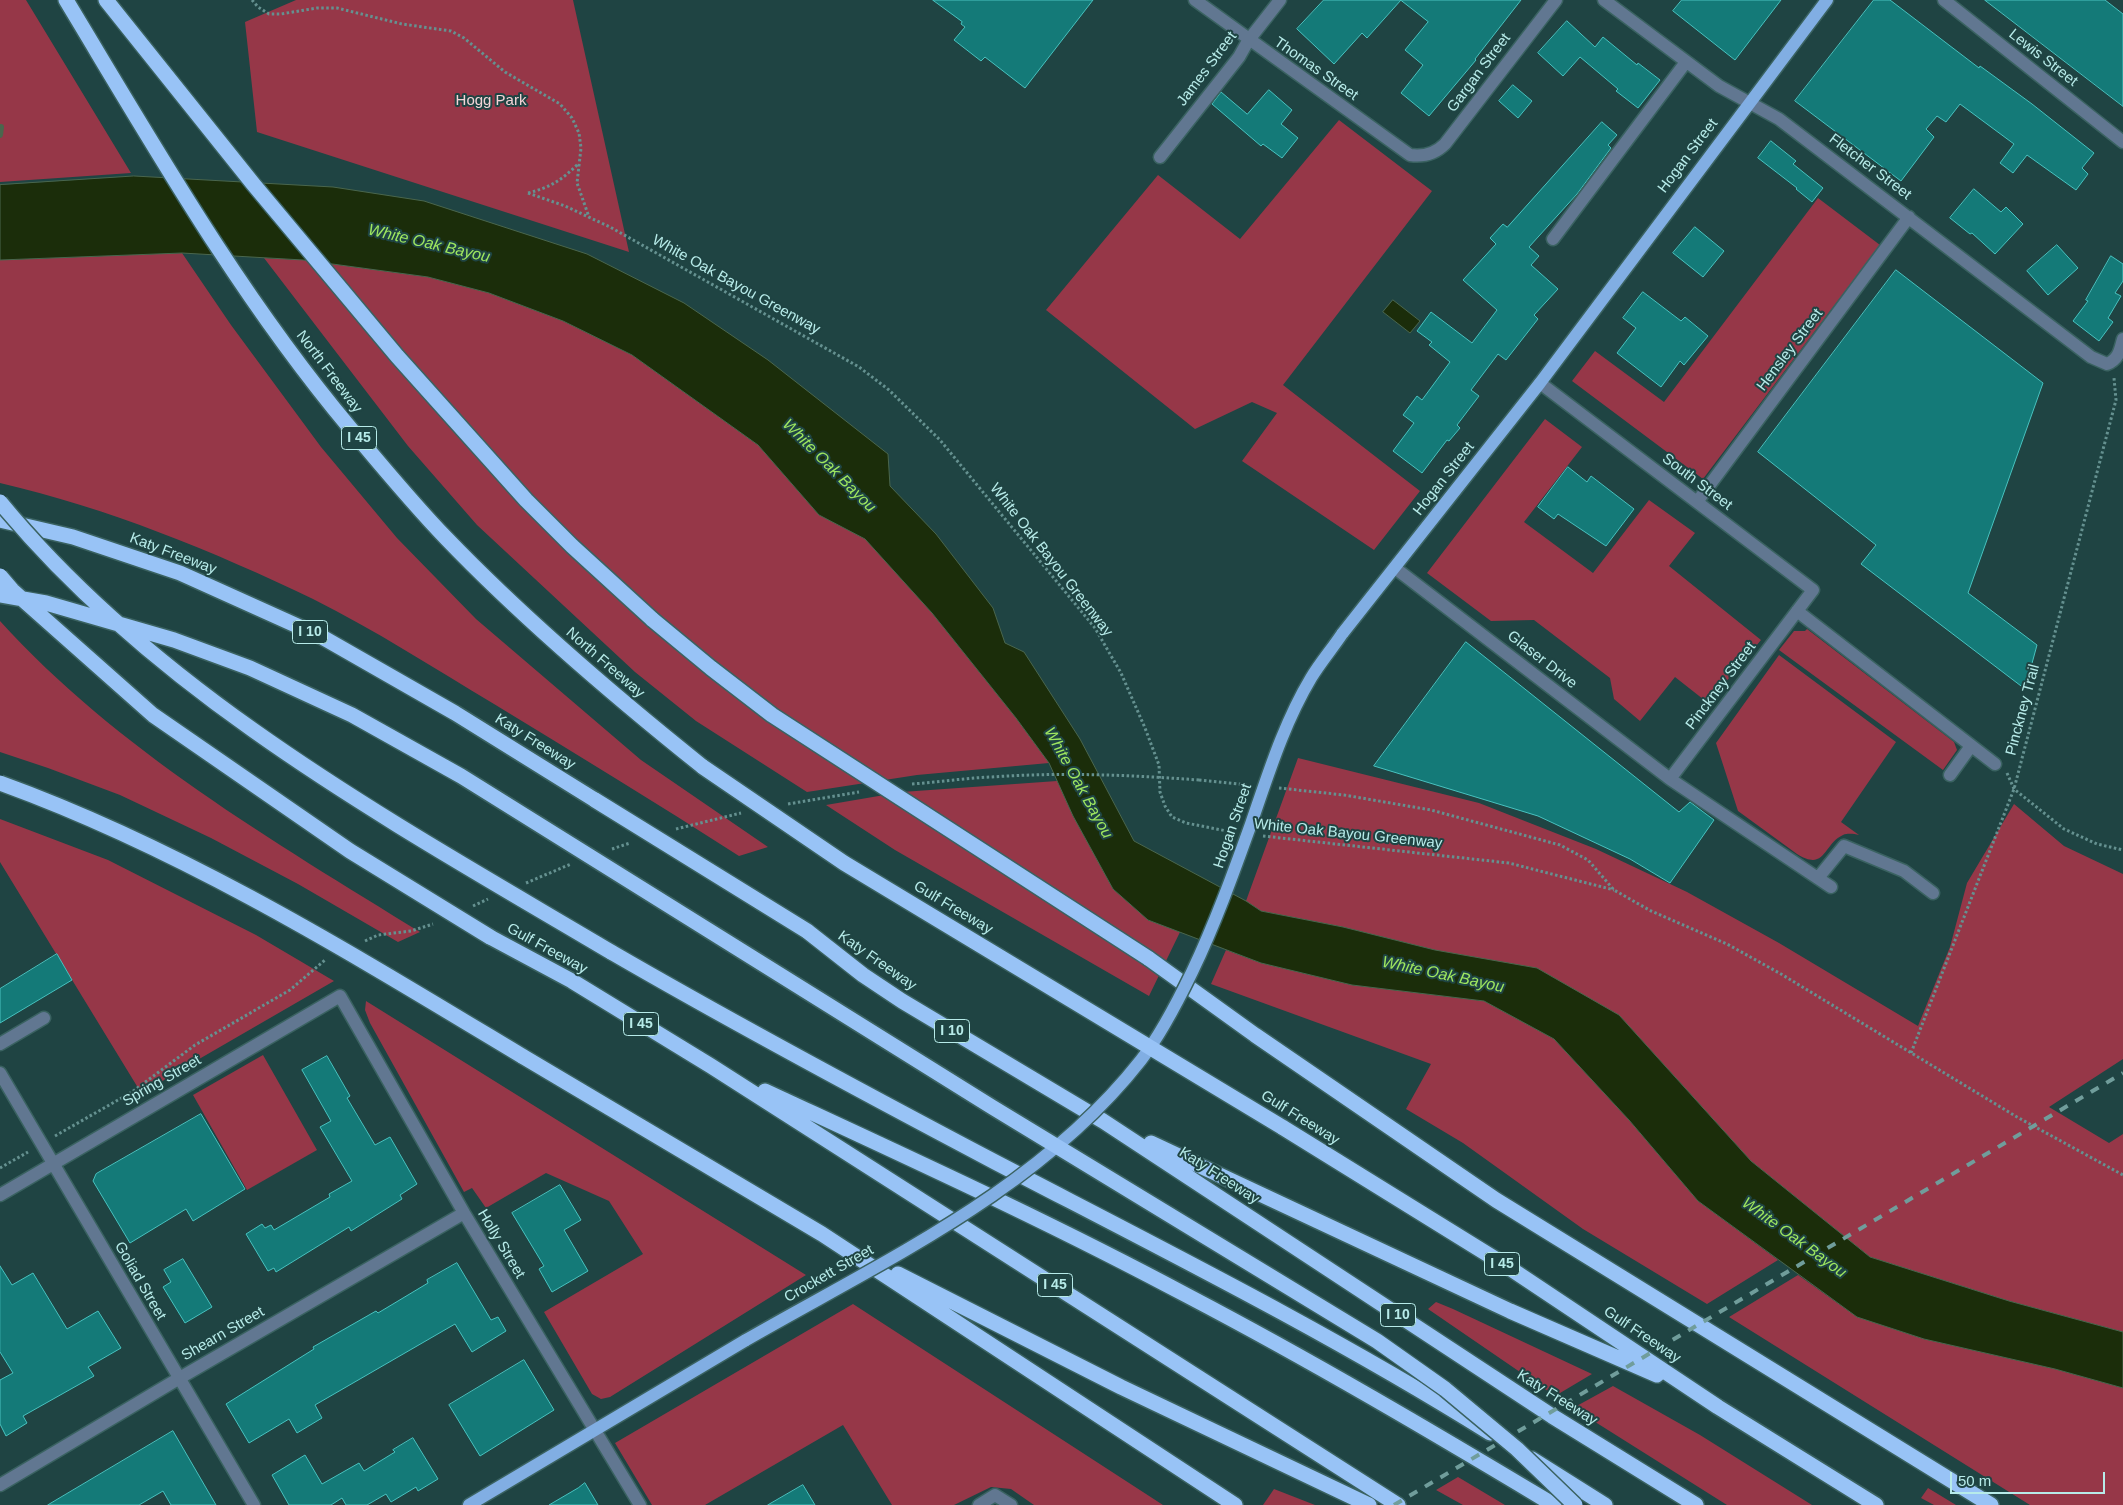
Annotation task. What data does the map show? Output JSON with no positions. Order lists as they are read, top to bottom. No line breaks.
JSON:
{"streets":{"highway":["North Freeway","I 45","Katy Freeway","I 10","Gulf Freeway"],"main road":["Hogan Street","Crockett Street"],"street":["Lewis Street","James Street","Thomas Street","Gargan Street","Fletcher Street","Hensley Street","South Street","Glaser Drive","Pinckney Street","Spring Street","Holly Street","Goliad Street","Shearn Street"],"path":["White Oak Bayou Greenway","Pinckney Trail"]},"crossings":[["James Street","Thomas Street"],["Thomas Street","Gargan Street"],["Hogan Street","Fletcher Street"],["Hogan Street","South Street"],["Hogan Street","Glaser Drive"],["Hogan Street","Crockett Street"],["Fletcher Street","Hensley Street"],["Fletcher Street","Pinckney Trail"],["Hensley Street","South Street"],["North Freeway","Gulf Freeway"],["South Street","Pinckney Street"],["Glaser Drive","Pinckney Street"],["Spring Street","Holly Street"],["Spring Street","Goliad Street"],["Holly Street","Crockett Street"],["Holly Street","Shearn Street"],["Goliad Street","Shearn Street"]],"water":["White Oak Bayou"],"parks":["Hogg Park"],"scale_bar":"50 m"}
